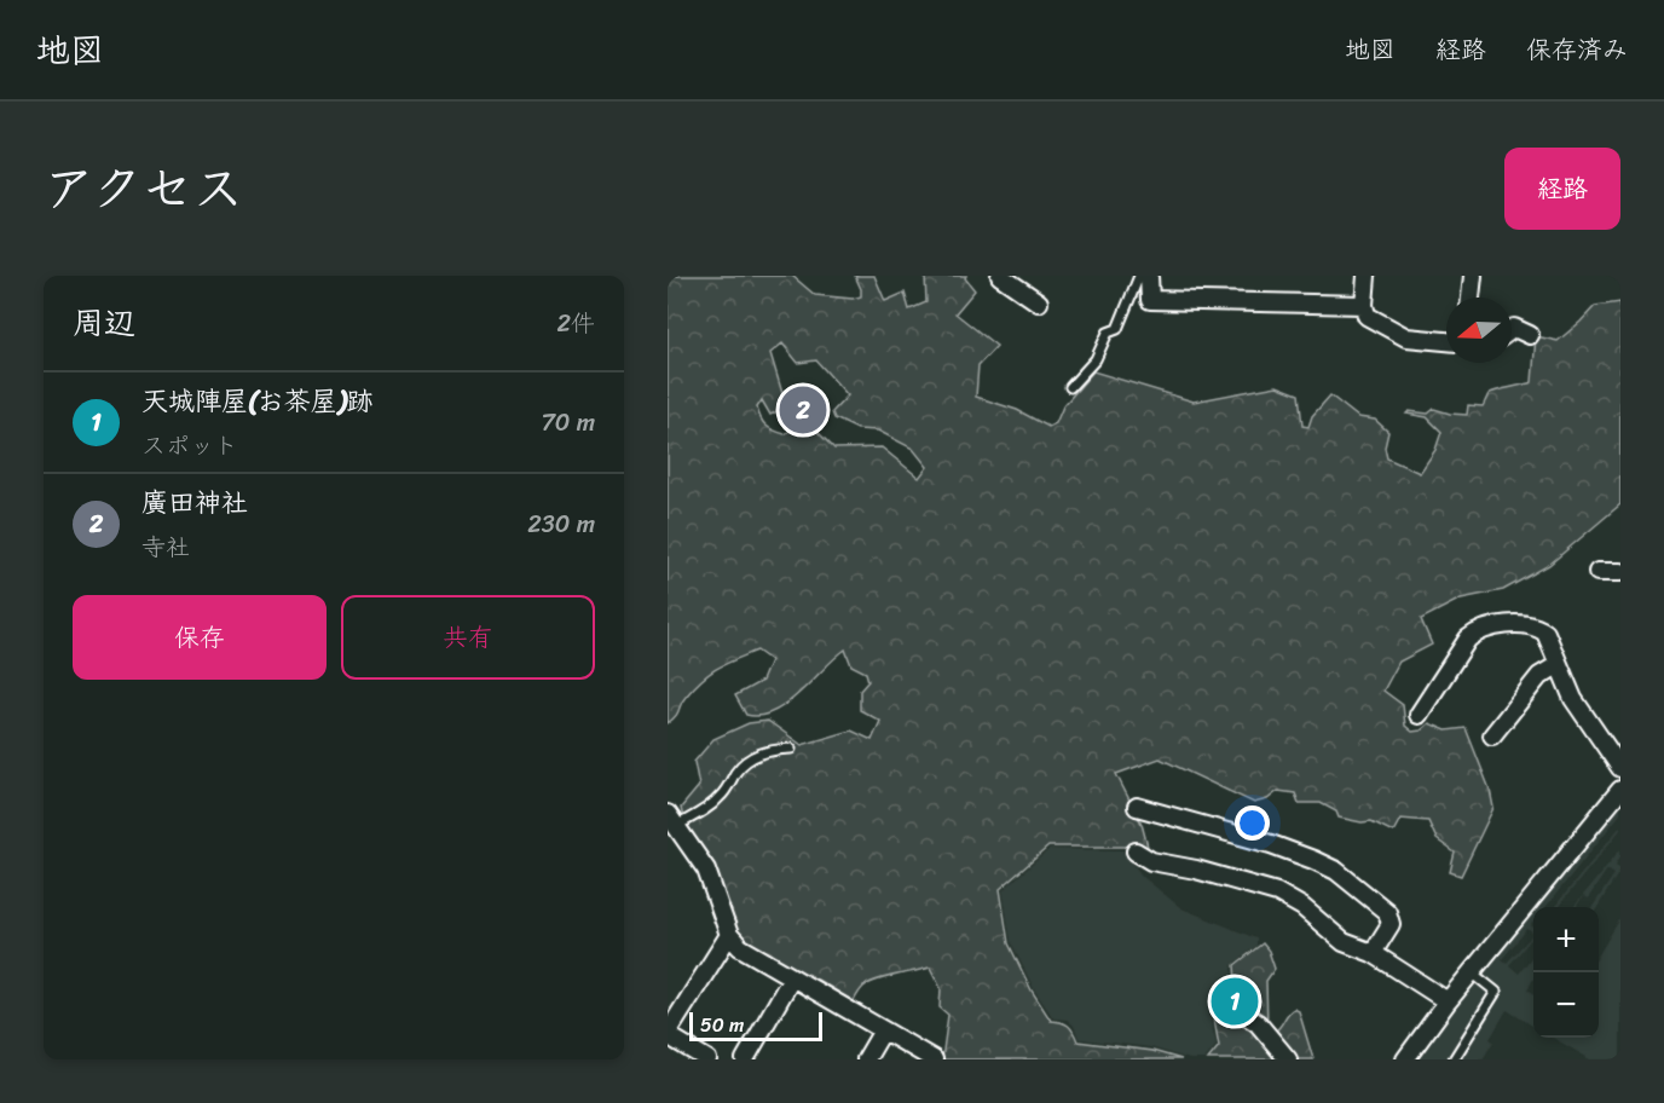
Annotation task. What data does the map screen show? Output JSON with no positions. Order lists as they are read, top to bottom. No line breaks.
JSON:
{"scale_bar":"50 m","north":"left","page":{"header":"地図","nav":["地図","経路","保存済み"],"title":"アクセス","buttons":["経路",["保存","共有"]],"heading":["周辺","2件"],"list":[{"mark":"1","name":"天城陣屋(お茶屋)跡","note":"スポット","value":"70 m"},{"mark":"2","name":"廣田神社","note":"寺社","value":"230 m"}],"pins":["2","1"],"map_buttons":["+","−"],"scale":"50 m"}}
